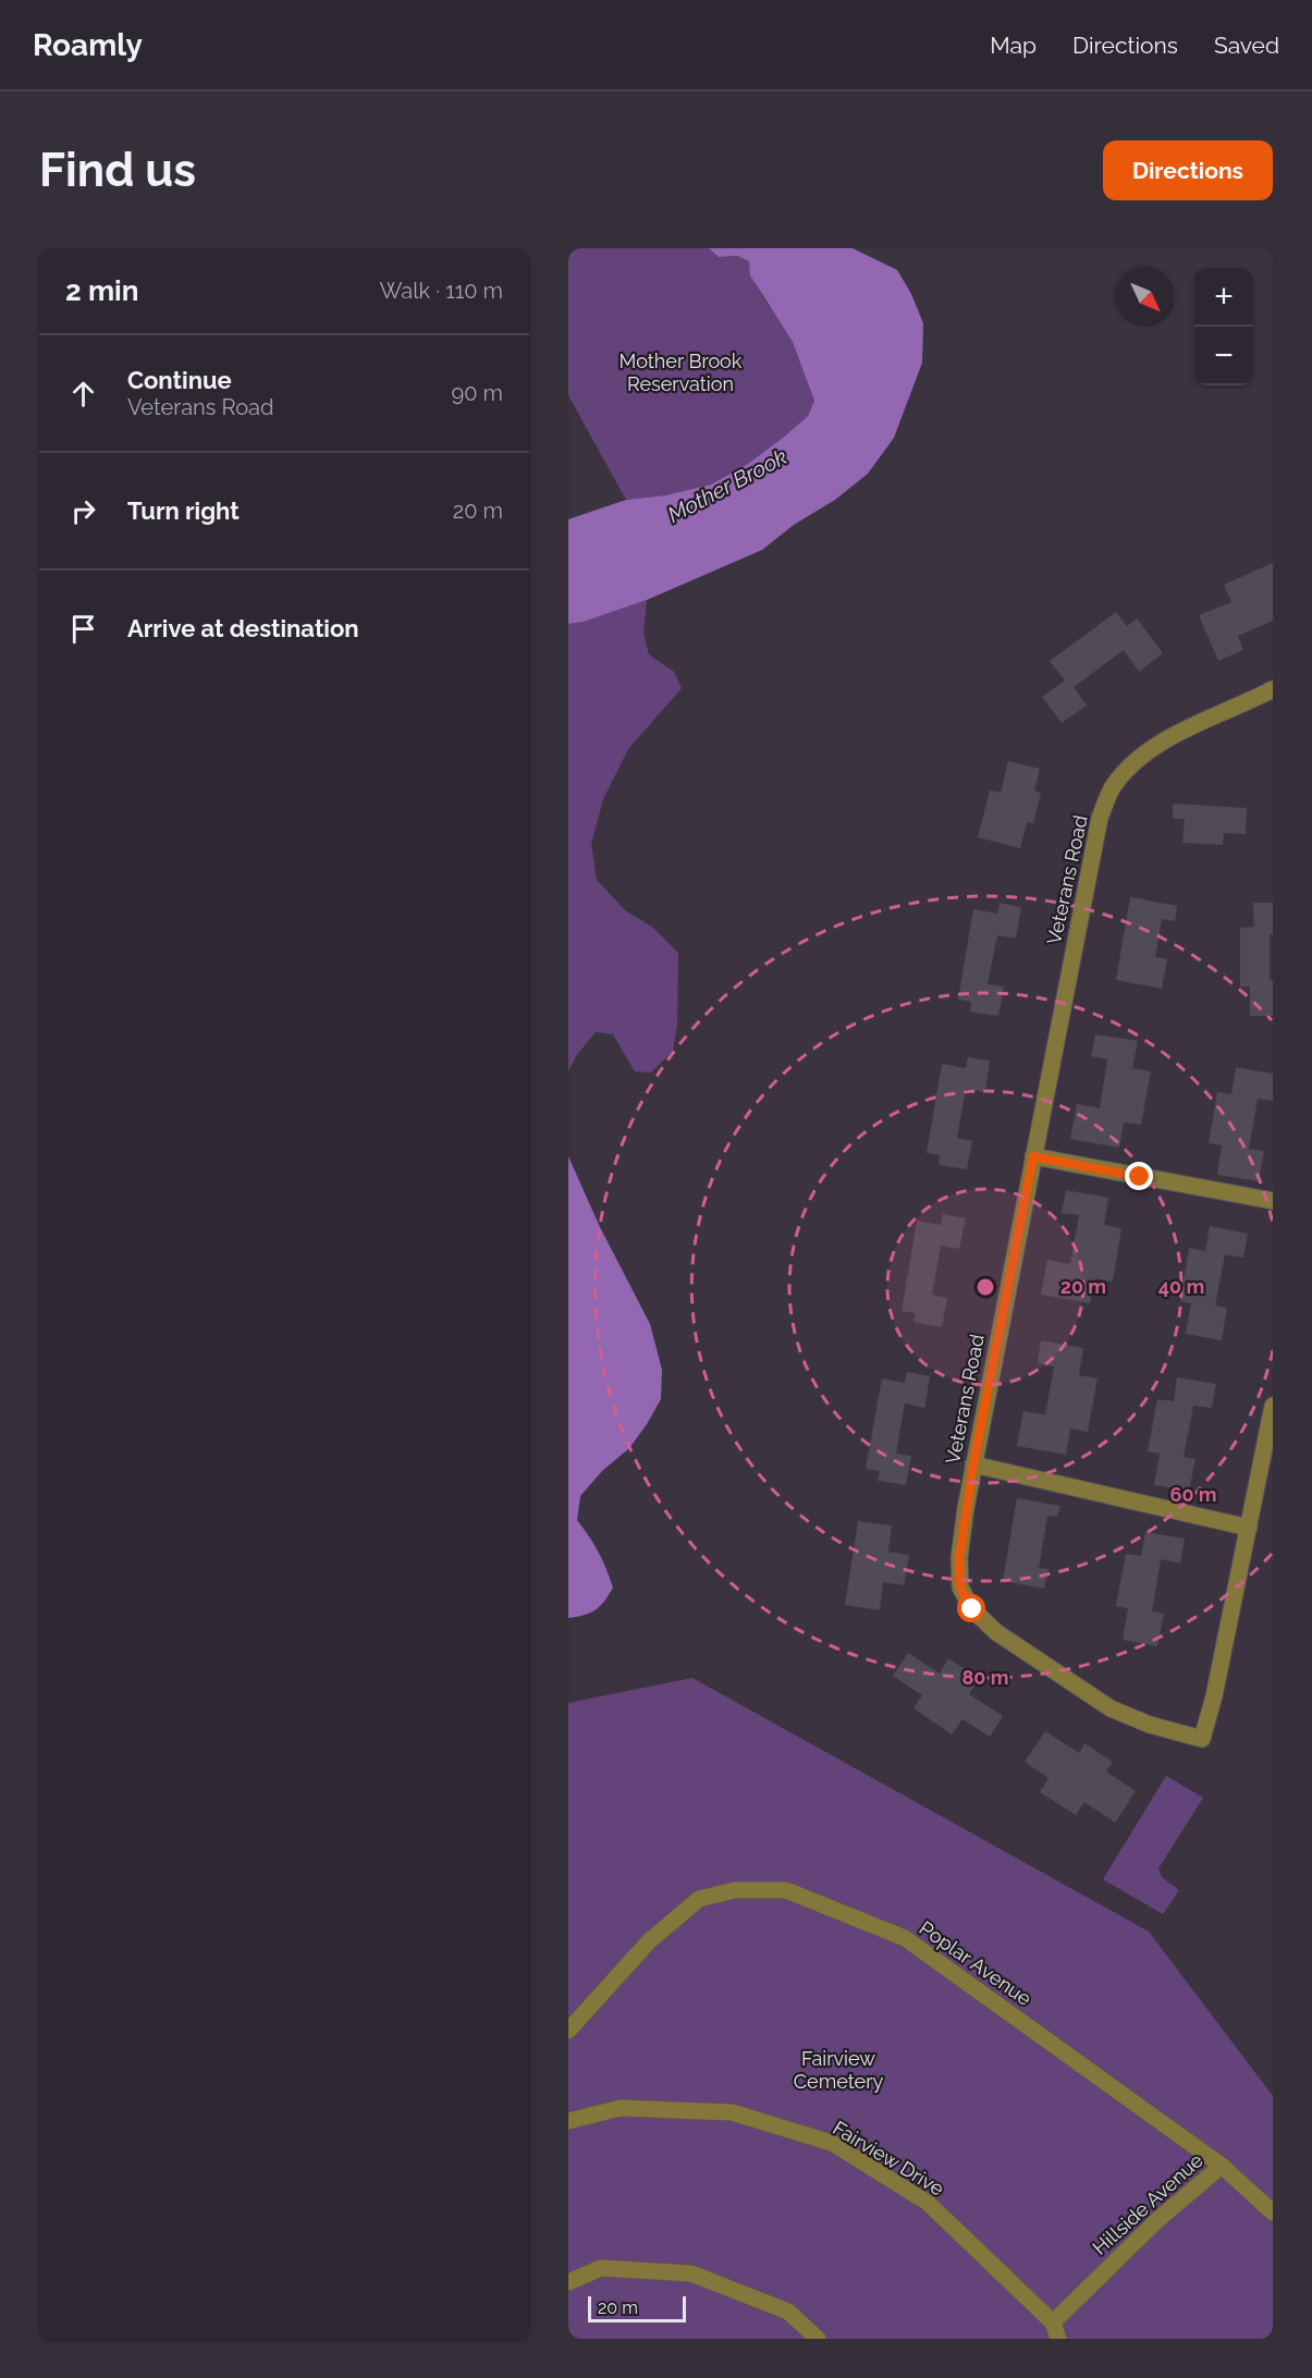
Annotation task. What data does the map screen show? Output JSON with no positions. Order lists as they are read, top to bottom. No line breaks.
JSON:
{"streets":{"street":["Veterans Road","Poplar Avenue","Fairview Drive","Hillside Avenue"]},"crossings":[["Poplar Avenue","Hillside Avenue"],["Fairview Drive","Hillside Avenue"]],"water":["Mother Brook"],"parks":["Mother Brook Reservation","Fairview Cemetery"],"scale_bar":"20 m","north":"bottom right","page":{"header":"Roamly","nav":["Map","Directions","Saved"],"buttons":"Directions","title":"Find us","heading":["2 min","Walk · 110 m"],"map_buttons":["+","−"],"list":[["Continue","Veterans Road","90 m"],["Turn right","20 m"],"Arrive at destination"],"scale":"20 m"},"rings":["20 m","40 m","60 m","80 m"]}
